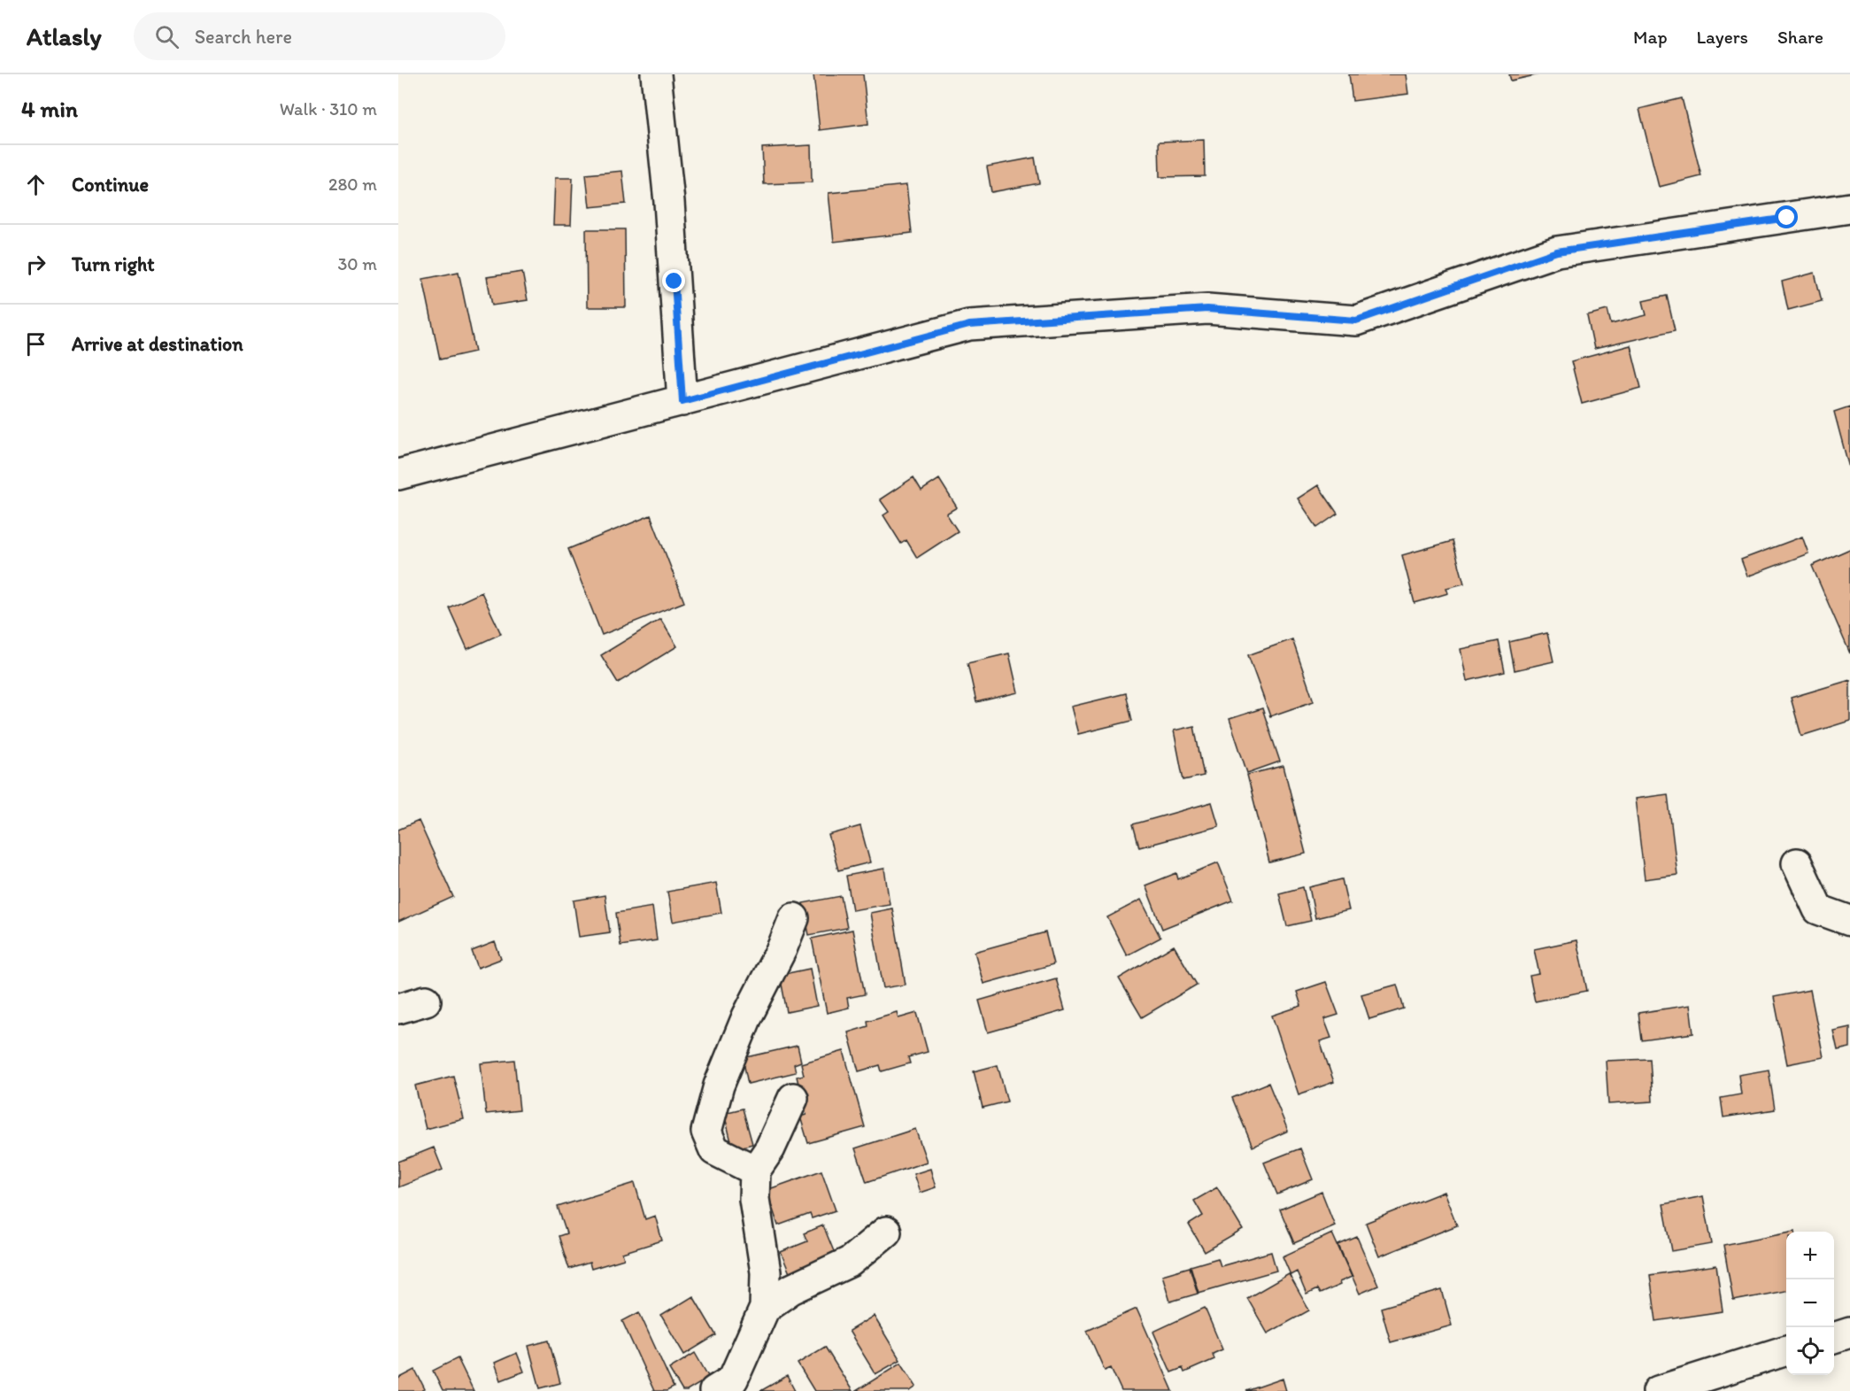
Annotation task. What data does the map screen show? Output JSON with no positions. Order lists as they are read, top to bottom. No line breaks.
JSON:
{"page":{"header":"Atlasly","search":"Search here","nav":["Map","Layers","Share"],"heading":["4 min","Walk · 310 m"],"list":[["Continue","280 m"],["Turn right","30 m"],"Arrive at destination"],"map_buttons":["+","−"]}}
